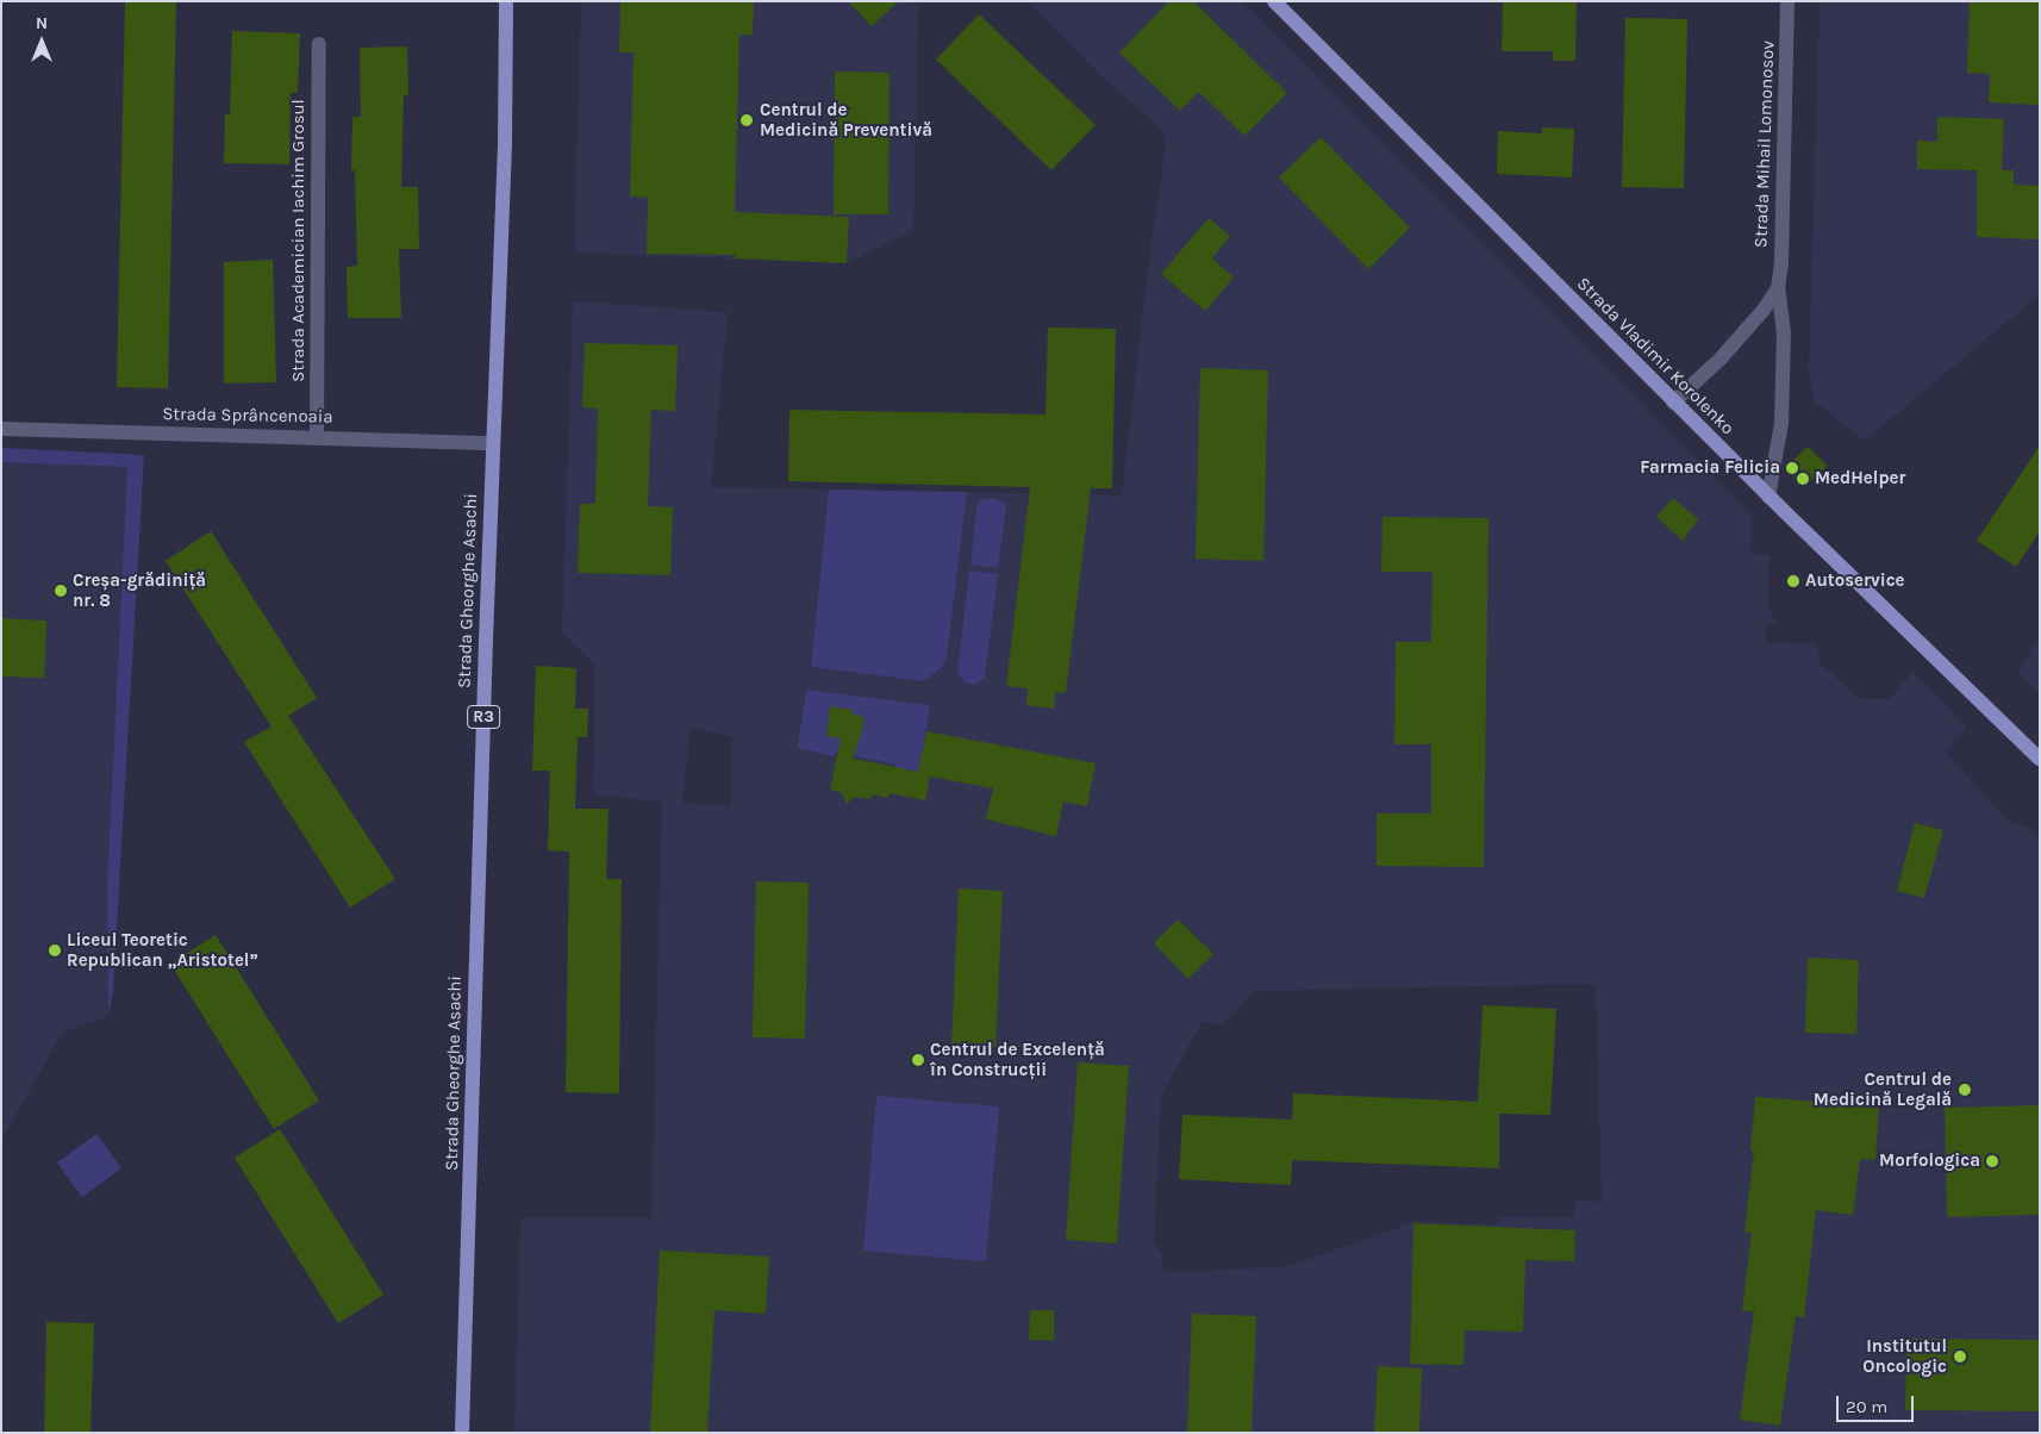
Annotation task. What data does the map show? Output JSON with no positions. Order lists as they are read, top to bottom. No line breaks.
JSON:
{"streets":{"main road":["Strada Vladimir Korolenko","Strada Gheorghe Asachi","R3"],"street":["Strada Mihail Lomonosov","Strada Academician Iachim Grosul","Strada Sprâncenoaia"]},"crossings":[["Strada Mihail Lomonosov","Strada Vladimir Korolenko"],["Strada Academician Iachim Grosul","Strada Sprâncenoaia"],["Strada Sprâncenoaia","Strada Gheorghe Asachi"]],"places":["Centrul de Medicină Preventivă","Farmacia Felicia","MedHelper","Autoservice","Creșa-grădiniță nr. 8","Liceul Teoretic Republican „Aristotel”","Centrul de Excelență în Construcții","Centrul de Medicină Legală","Morfologica","Institutul Oncologic"],"scale_bar":"20 m","north":"top"}
